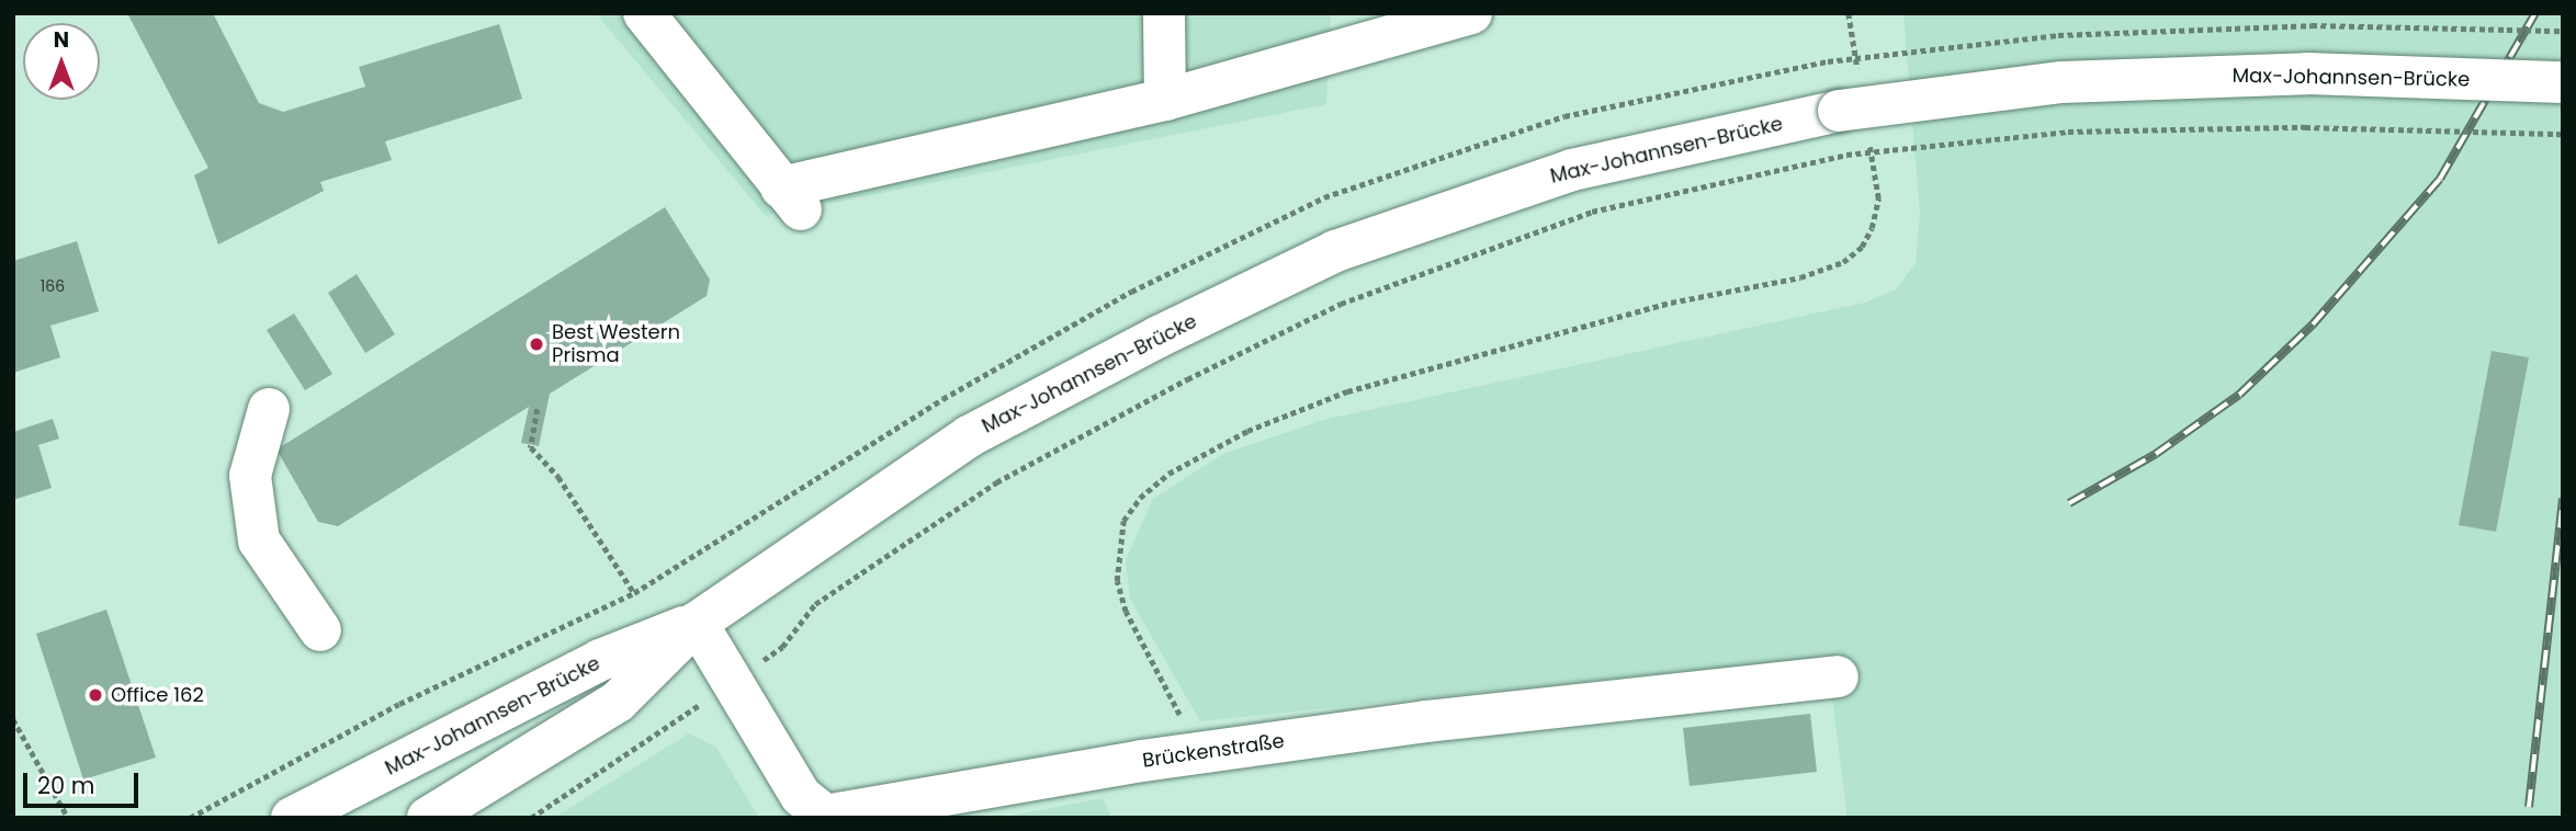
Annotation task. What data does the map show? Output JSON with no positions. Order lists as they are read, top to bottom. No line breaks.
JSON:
{"streets":{"main road":["Max-Johannsen-Brücke","Brückenstraße"]},"crossings":[["Max-Johannsen-Brücke","Brückenstraße"]],"places":["Best Western Prisma","Office 162"],"house_numbers":["166"],"scale_bar":"20 m","north":"top"}
